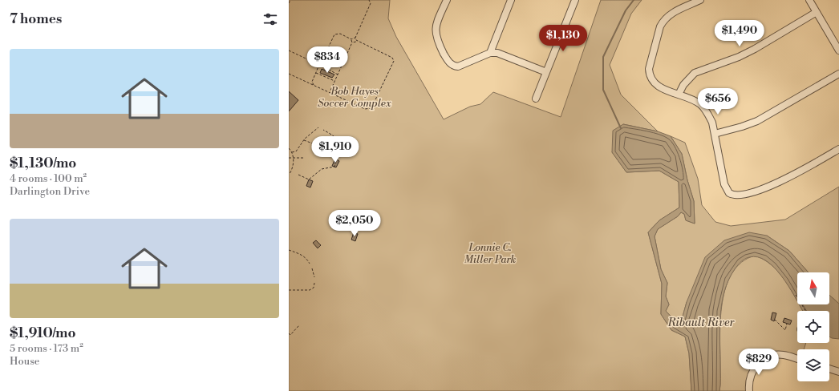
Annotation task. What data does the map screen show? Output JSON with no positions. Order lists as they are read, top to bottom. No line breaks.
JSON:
{"water":["Ribault River"],"parks":["Bob Hayes Soccer Complex","Lonnie C. Miller Park"],"north":"top","page":{"heading":"7 homes","price":["$1,490","$1,130","$834","$656","$1,910","$2,050","$829"],"list":[{"name":"$1,130/mo","note":"4 rooms · 100 m² · Darlington Drive"},{"name":"$1,910/mo","note":"5 rooms · 173 m² · House"}]}}
